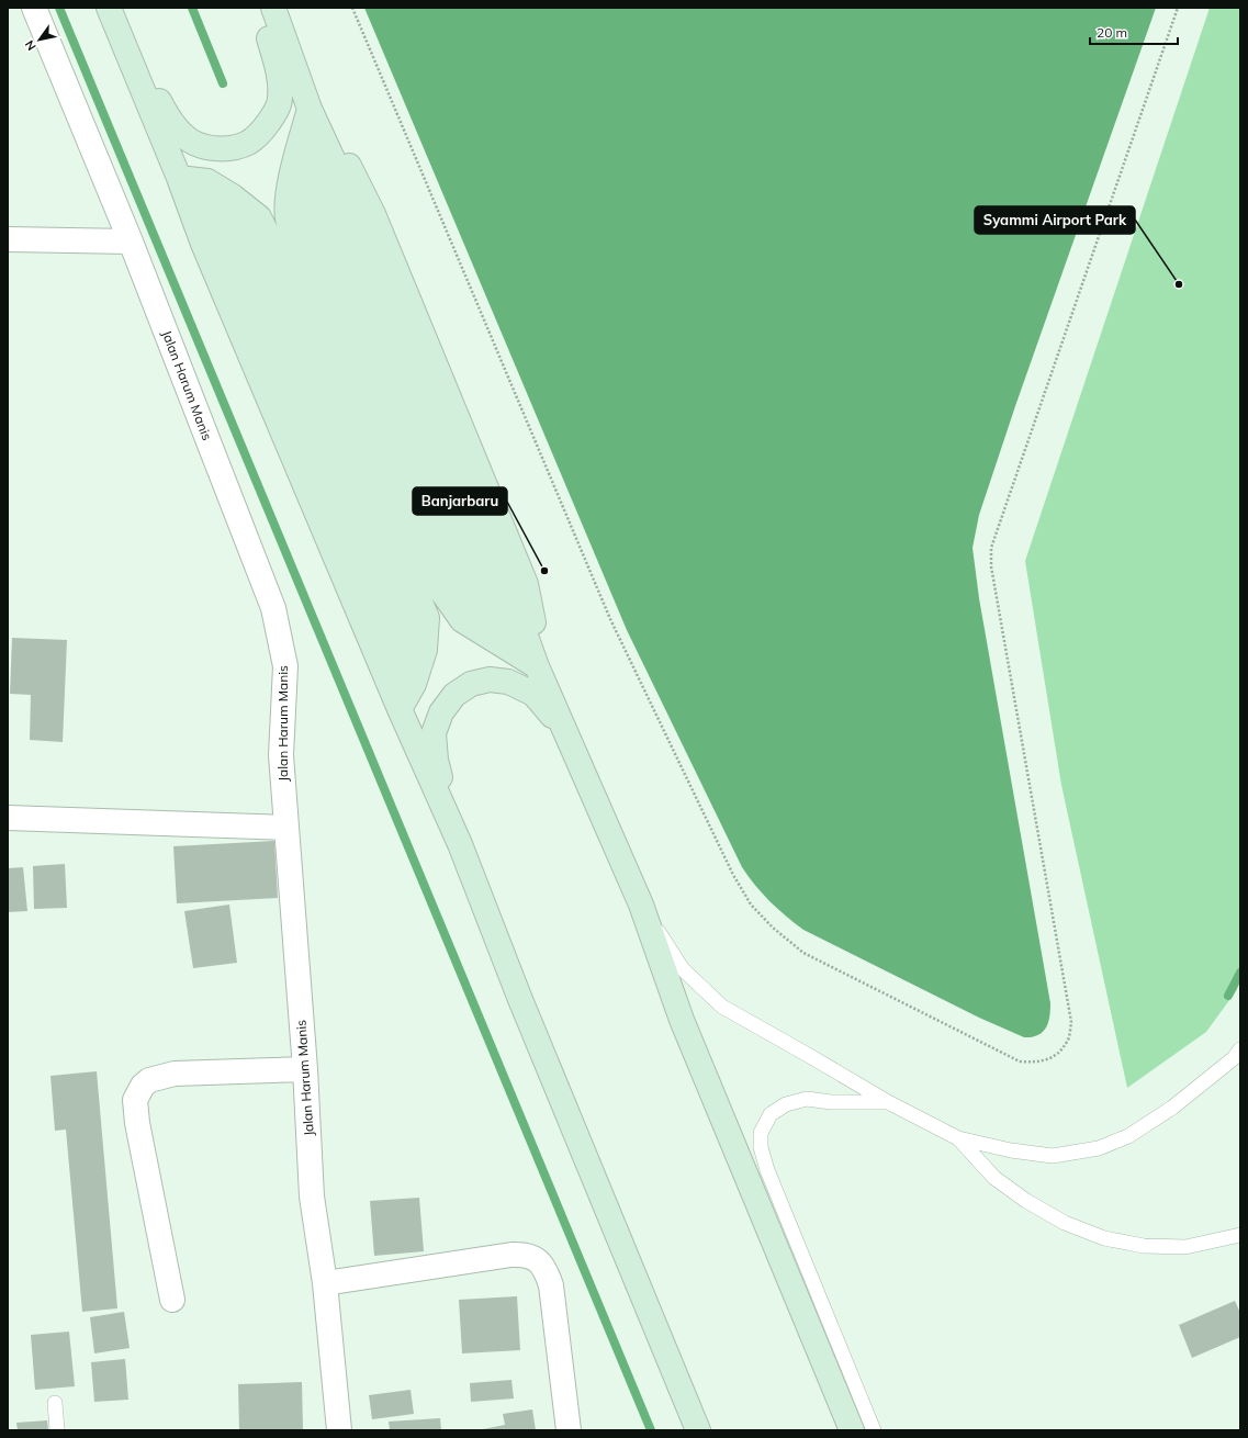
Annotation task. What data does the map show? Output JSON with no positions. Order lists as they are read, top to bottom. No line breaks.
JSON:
{"streets":{"street":["Jalan Harum Manis"]},"places":["Syammi Airport Park","Banjarbaru"],"scale_bar":"20 m","north":"bottom left"}
